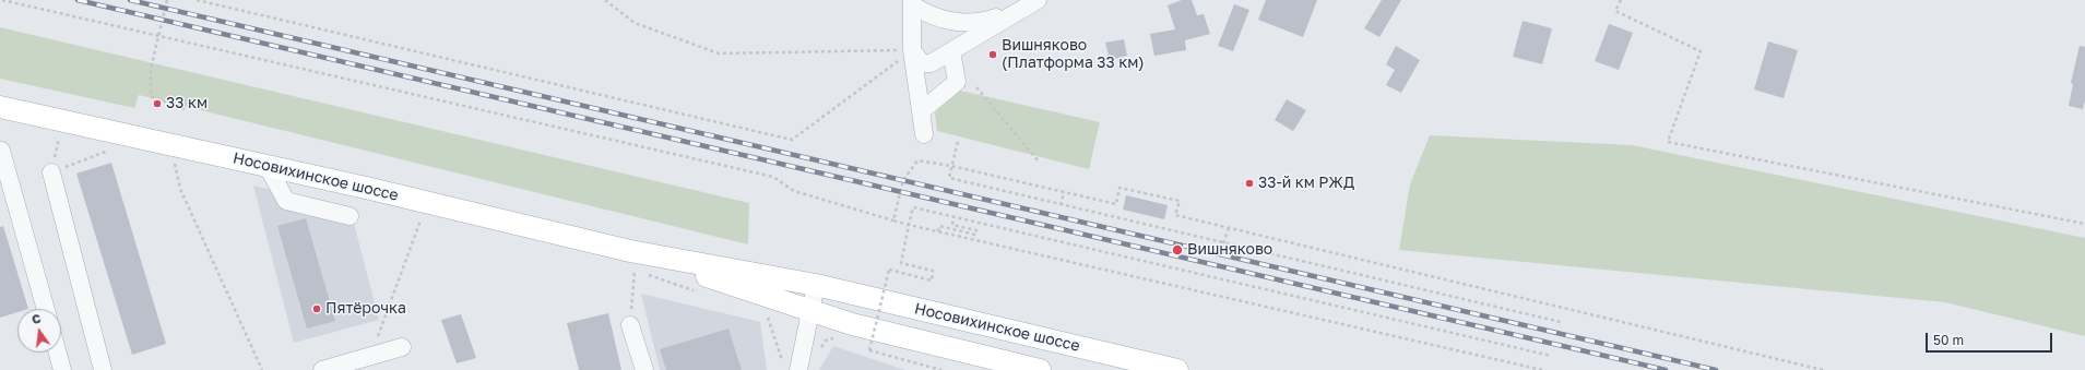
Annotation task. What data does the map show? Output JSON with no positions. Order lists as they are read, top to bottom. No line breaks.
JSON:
{"streets":{"main road":["Носовихинское шоссе"]},"places":["Вишняково (Платформа 33 км)","33 км","33-й км РЖД","Вишняково","Пятёрочка"],"scale_bar":"50 m","north":"top"}
